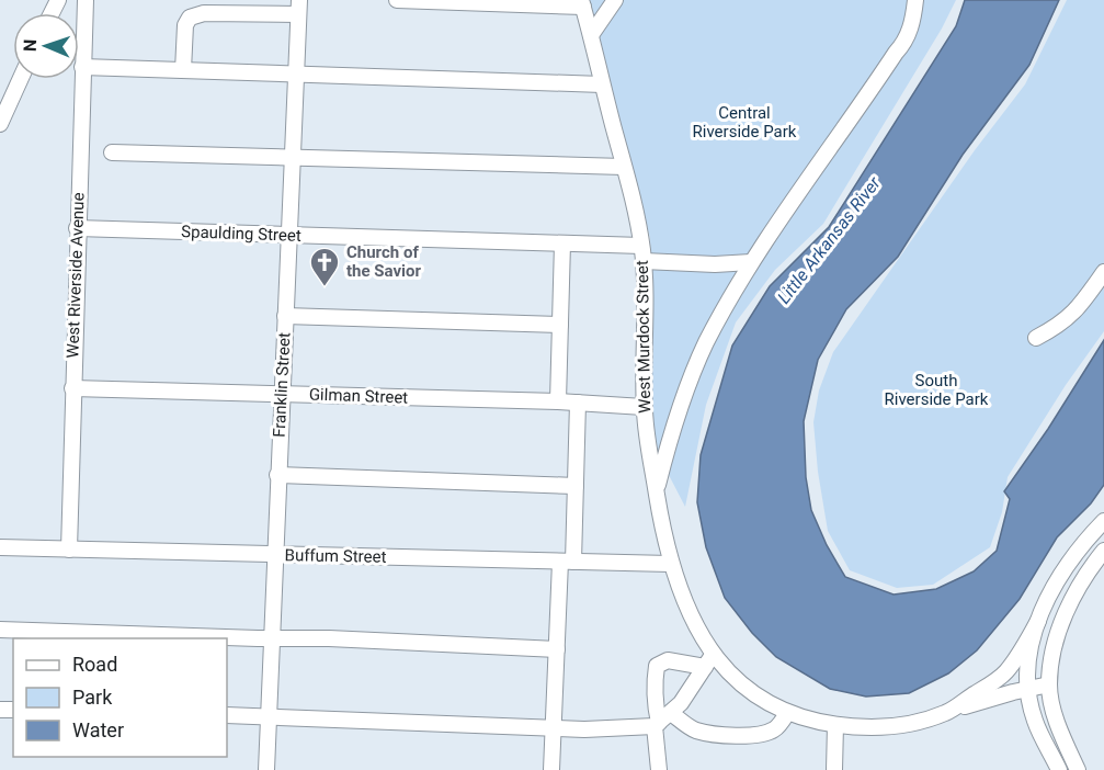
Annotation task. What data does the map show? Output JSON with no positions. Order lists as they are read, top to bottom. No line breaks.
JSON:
{"streets":{"street":["Spaulding Street","West Riverside Avenue","West Murdock Street","Franklin Street","Gilman Street","Buffum Street"]},"crossings":[["Spaulding Street","West Riverside Avenue"],["Spaulding Street","West Murdock Street"],["Spaulding Street","Franklin Street"],["West Riverside Avenue","Gilman Street"],["West Riverside Avenue","Buffum Street"],["West Murdock Street","Gilman Street"],["West Murdock Street","Buffum Street"],["Franklin Street","Gilman Street"],["Franklin Street","Buffum Street"]],"water":["Little Arkansas River"],"parks":["Central Riverside Park","South Riverside Park"],"places":{"church":["Church of the Savior"]},"legend":["Road","Park","Water"],"north":"left"}
